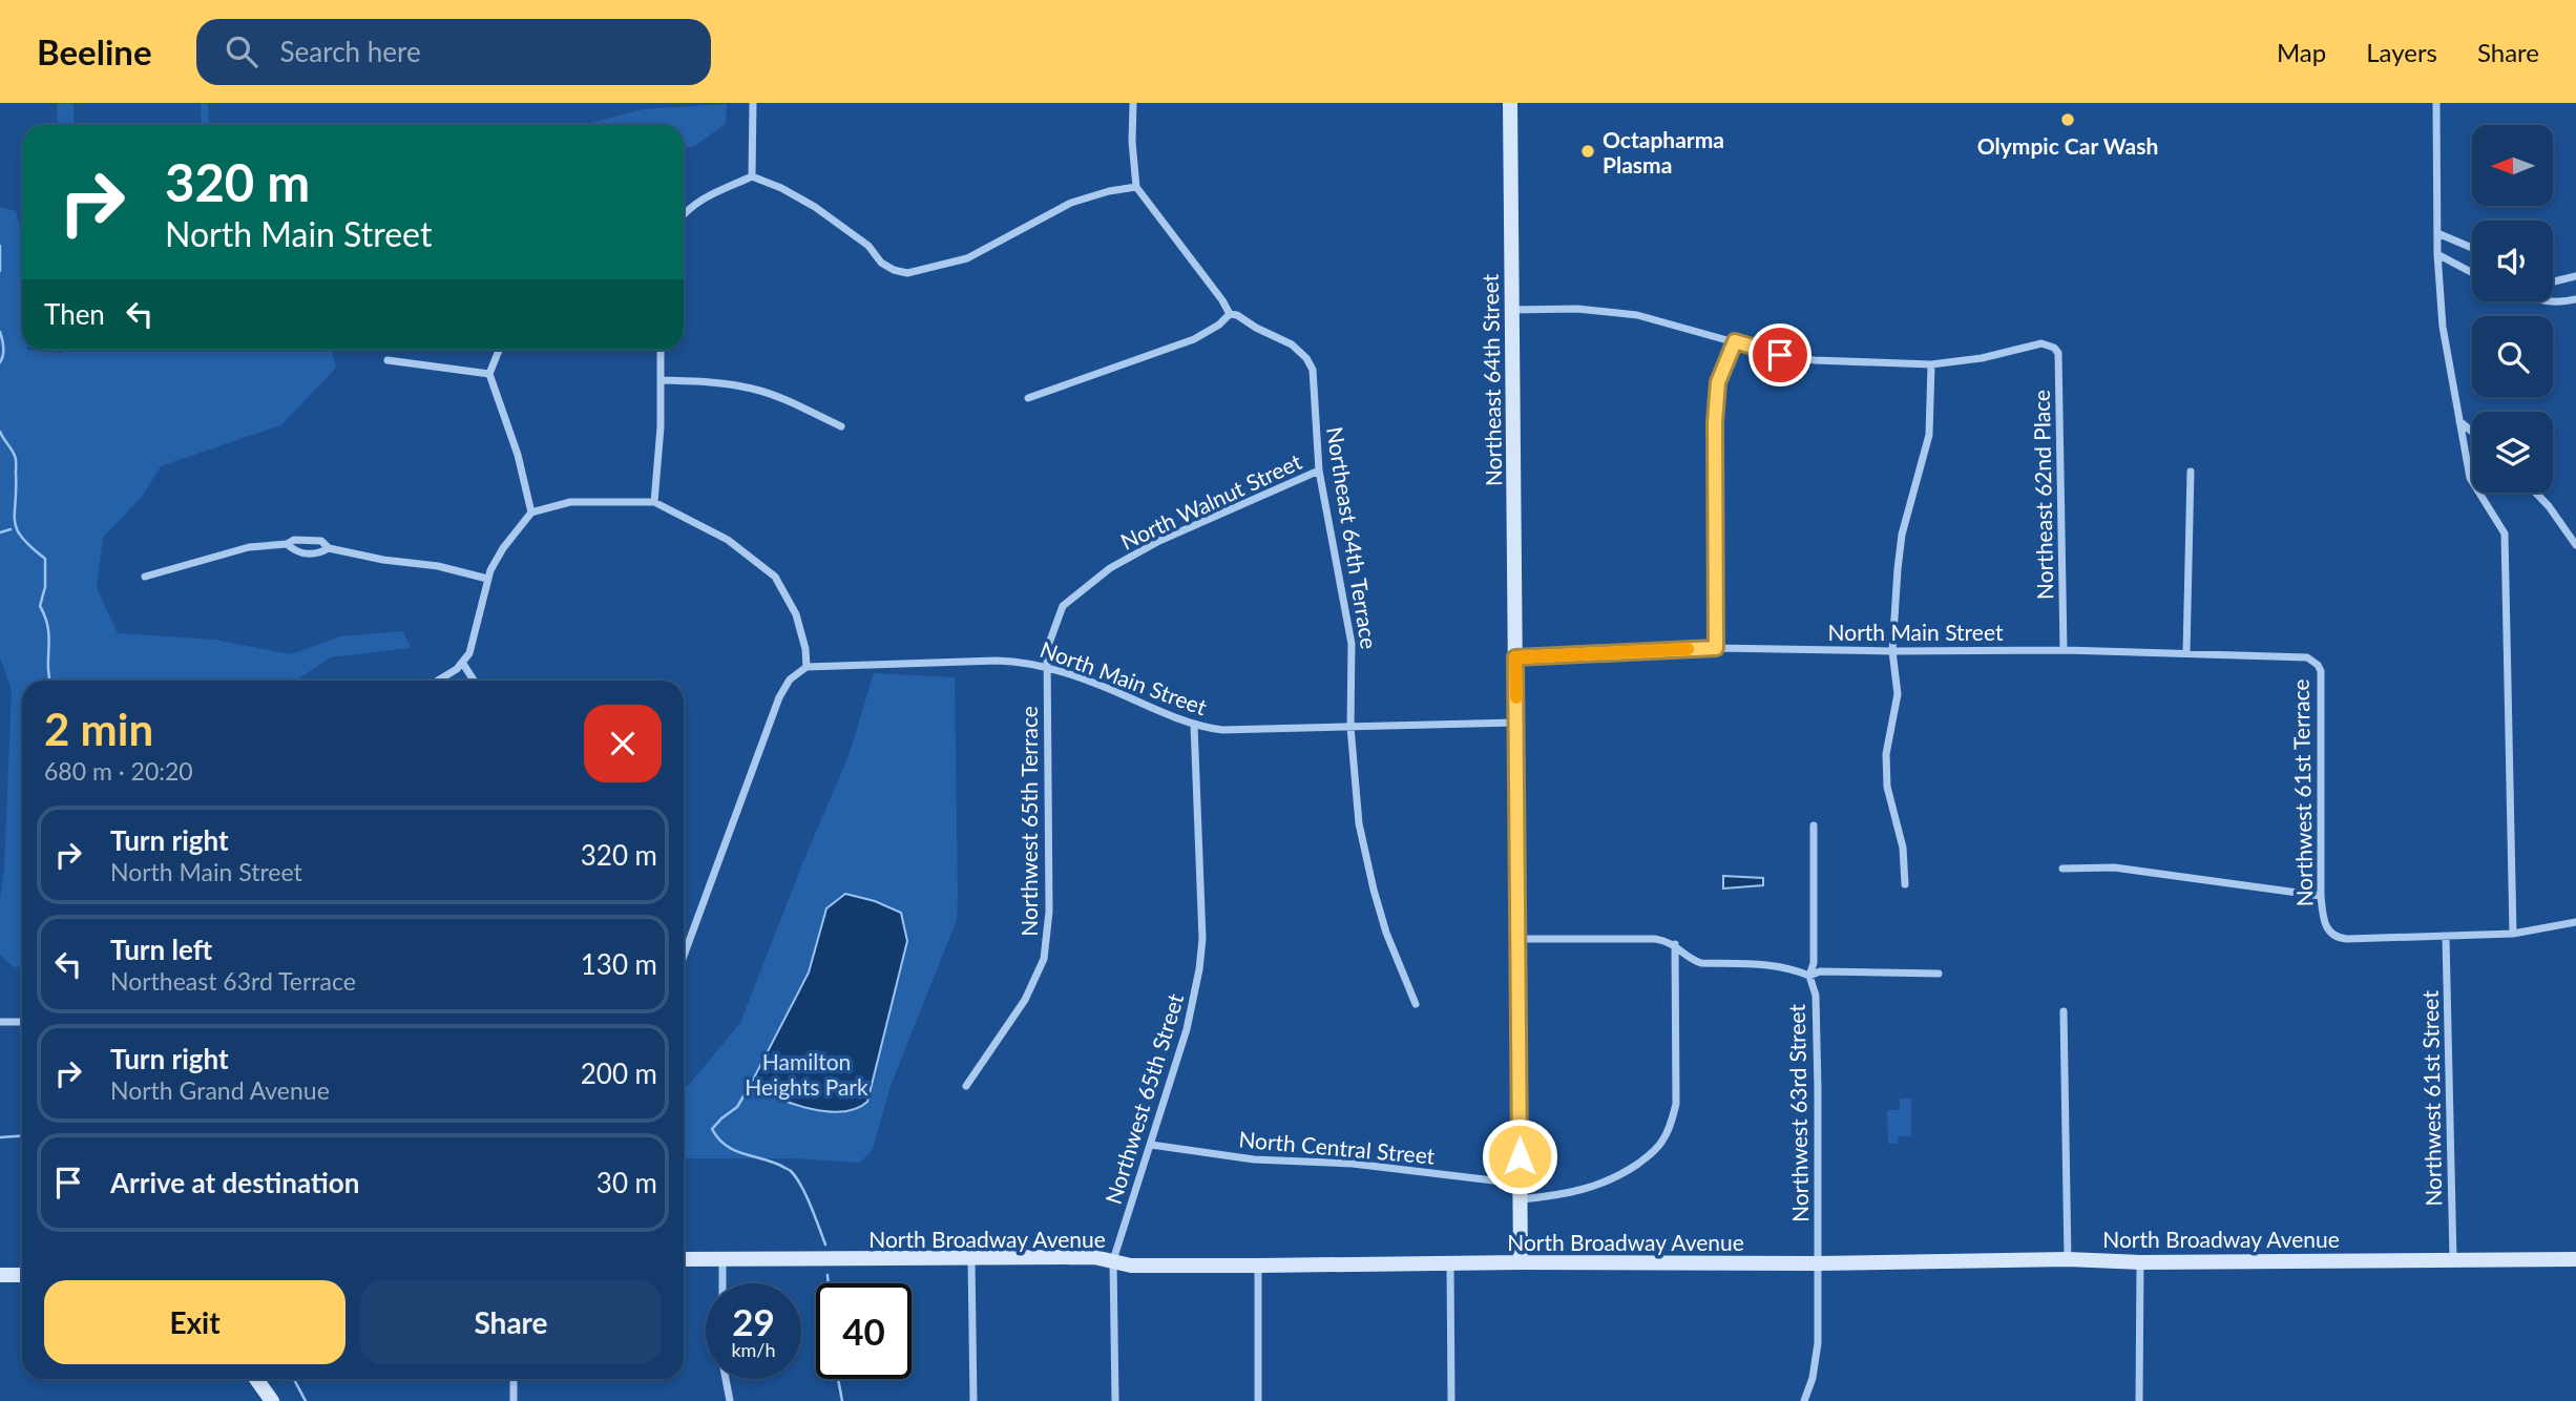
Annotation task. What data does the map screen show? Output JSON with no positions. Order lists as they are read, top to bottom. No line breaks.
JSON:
{"streets":{"street":["Northeast 64th Street","Northeast 62nd Place","North Walnut Street","Northeast 64th Terrace","North Main Street","Northwest 61st Terrace","Northwest 65th Terrace","Northwest 65th Street","Northwest 61st Street","Northwest 63rd Street","North Central Street","North Broadway Avenue"]},"crossings":[["Northeast 64th Street","North Main Street"],["Northeast 64th Street","North Central Street"],["Northeast 64th Street","North Broadway Avenue"],["Northeast 62nd Place","North Main Street"],["North Walnut Street","Northeast 64th Terrace"],["North Walnut Street","North Main Street"],["North Walnut Street","Northwest 65th Terrace"],["Northeast 64th Terrace","North Main Street"],["North Main Street","Northwest 61st Terrace"],["North Main Street","Northwest 65th Terrace"],["North Main Street","Northwest 65th Street"],["Northwest 61st Terrace","Northwest 61st Street"],["Northwest 65th Street","North Central Street"],["Northwest 65th Street","North Broadway Avenue"],["Northwest 61st Street","North Broadway Avenue"],["Northwest 63rd Street","North Broadway Avenue"]],"parks":["Hamilton Heights Park"],"places":["Olympic Car Wash","Octapharma Plasma"],"north":"left","page":{"header":"Beeline","search":"Search here","nav":["Map","Layers","Share"],"turn":["320 m","North Main Street"],"then":"Then","heading":["2 min","680 m · 20:20"],"list":[{"name":"Turn right","note":"North Main Street","value":"320 m"},{"name":"Turn left","note":"Northeast 63rd Terrace","value":"130 m"},{"name":"Turn right","note":"North Grand Avenue","value":"200 m"},{"name":"Arrive at destination","value":"30 m"}],"buttons":["Exit","Share"],"speed":"29 km/h","limit":"40"}}
